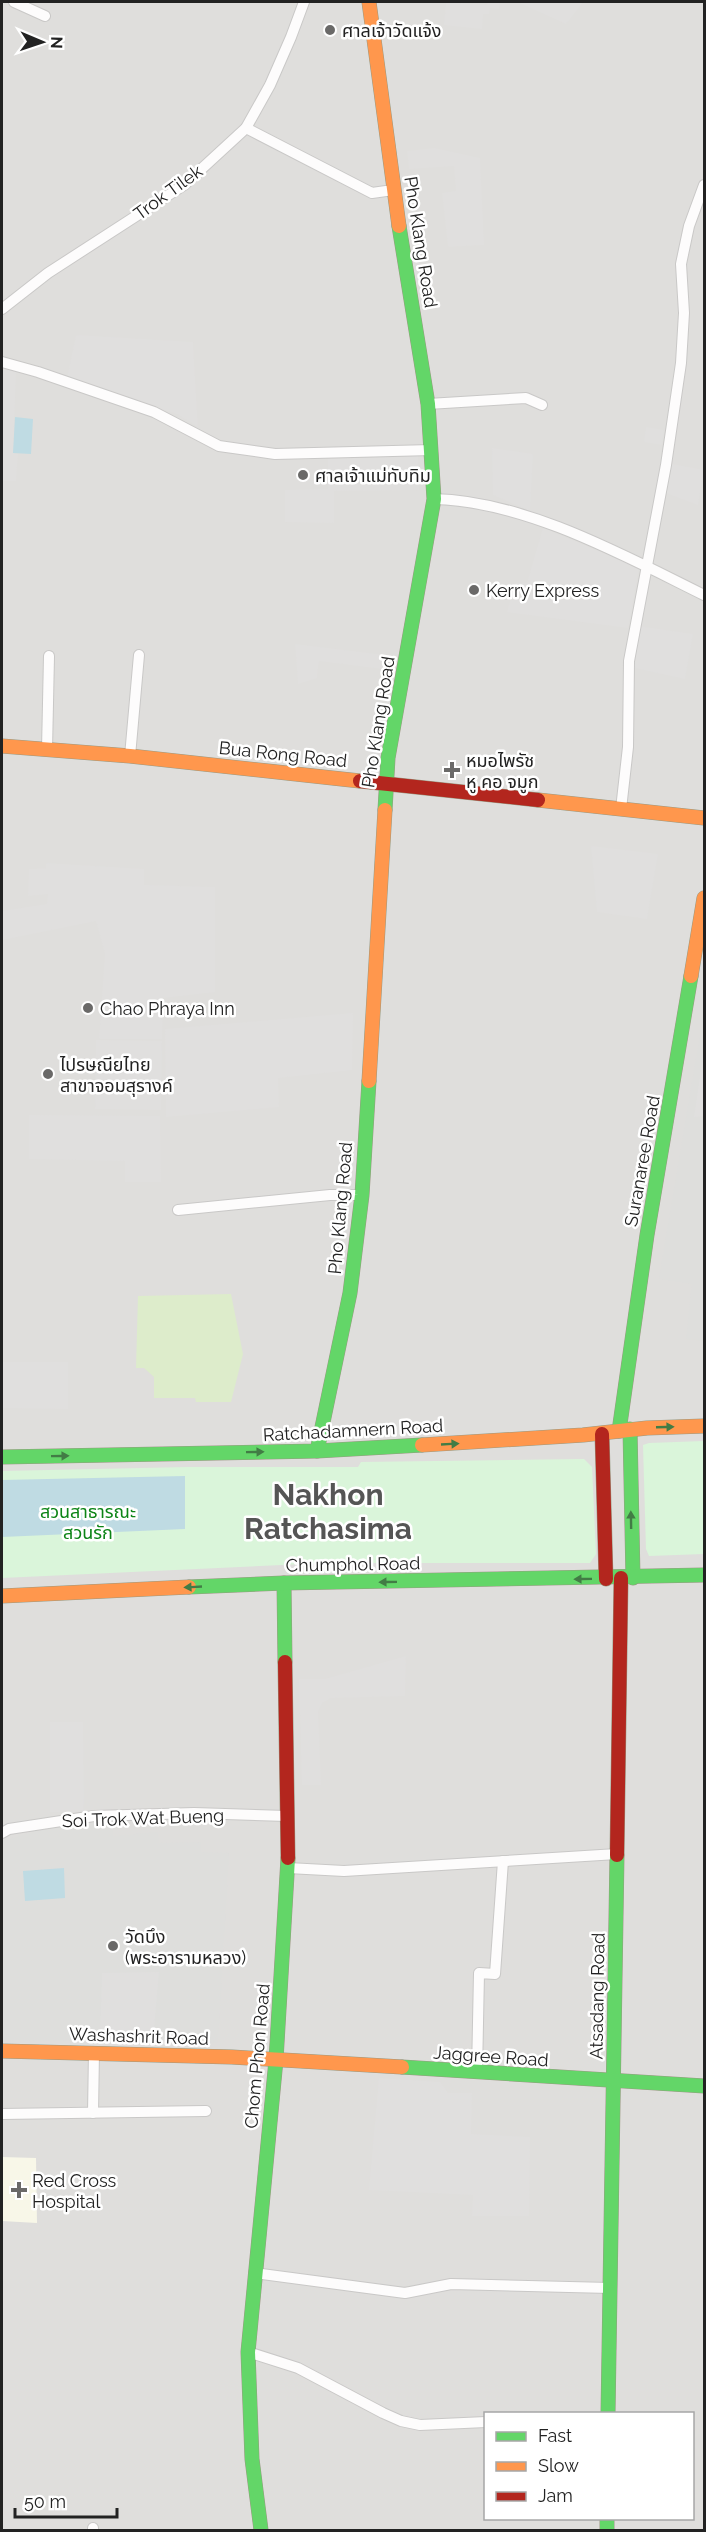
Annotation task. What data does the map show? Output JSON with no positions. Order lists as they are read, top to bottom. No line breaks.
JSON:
{"streets":{"main road":["Pho Klang Road","Bua Rong Road","Suranaree Road","Ratchadamnern Road","Chumphol Road","Atsadang Road","Washashrit Road","Chom Phon Road","Jaggree Road"],"street":["Trok Tilek","Soi Trok Wat Bueng"]},"crossings":[["Pho Klang Road","Bua Rong Road"],["Pho Klang Road","Ratchadamnern Road"],["Suranaree Road","Ratchadamnern Road"],["Suranaree Road","Chumphol Road"],["Suranaree Road","Atsadang Road"],["Chumphol Road","Atsadang Road"],["Chumphol Road","Chom Phon Road"],["Soi Trok Wat Bueng","Chom Phon Road"],["Atsadang Road","Jaggree Road"],["Washashrit Road","Chom Phon Road"],["Washashrit Road","Jaggree Road"],["Chom Phon Road","Jaggree Road"]],"one_way":["Ratchadamnern Road","Chumphol Road"],"districts":["Nakhon Ratchasima"],"parks":["สวนสาธารณะ สวนรัก"],"places":{"other":["ศาลเจ้าวัดแจ้ง","ศาลเจ้าแม่ทับทิม","Kerry Express","Chao Phraya Inn","ไปรษณียไทย สาขาจอมสุรางค์","วัดบึง (พระอารามหลวง)"],"health":["หมอไพรัช หู คอ จมูก","Red Cross Hospital"]},"legend":["Fast","Slow","Jam"],"scale_bar":"50 m","north":"right"}
